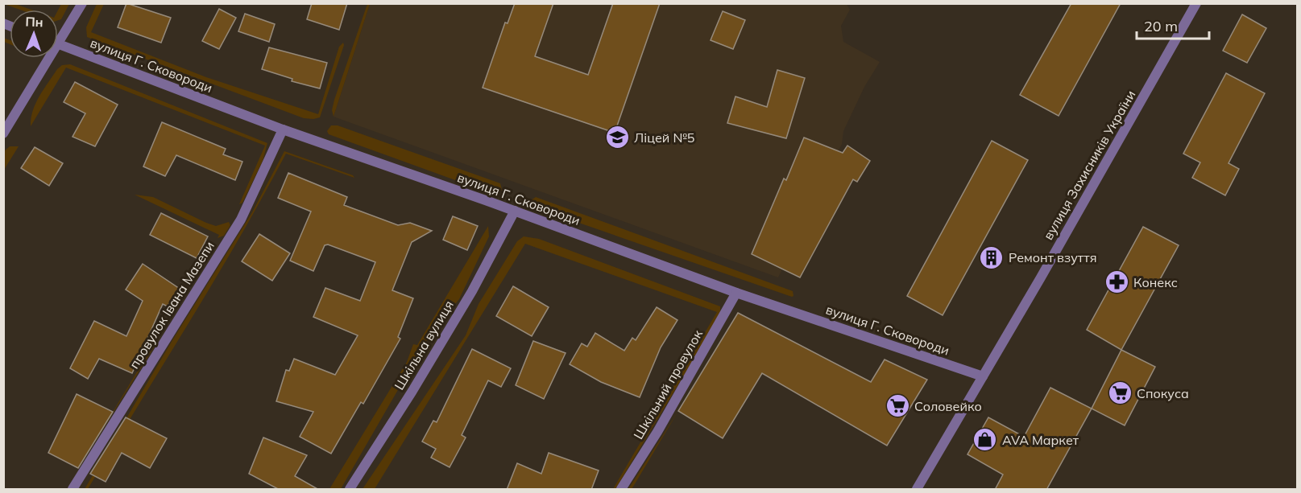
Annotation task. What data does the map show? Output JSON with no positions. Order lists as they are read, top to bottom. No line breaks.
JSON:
{"streets":{"street":["вулиця Г. Сковороди","вулиця Захисників України","провулок Івана Мазепи","Шкільна вулиця","Шкільний провулок"]},"crossings":[["вулиця Г. Сковороди","вулиця Захисників України"],["вулиця Г. Сковороди","провулок Івана Мазепи"],["вулиця Г. Сковороди","Шкільна вулиця"],["вулиця Г. Сковороди","Шкільний провулок"]],"places":{"school or university":["Ліцей №5"],"building":["Ремонт взуття"],"pharmacy":["Конекс"],"supermarket":["Спокуса","Соловейко"],"shop":["AVA Маркет"]},"scale_bar":"20 m","north":"top"}
